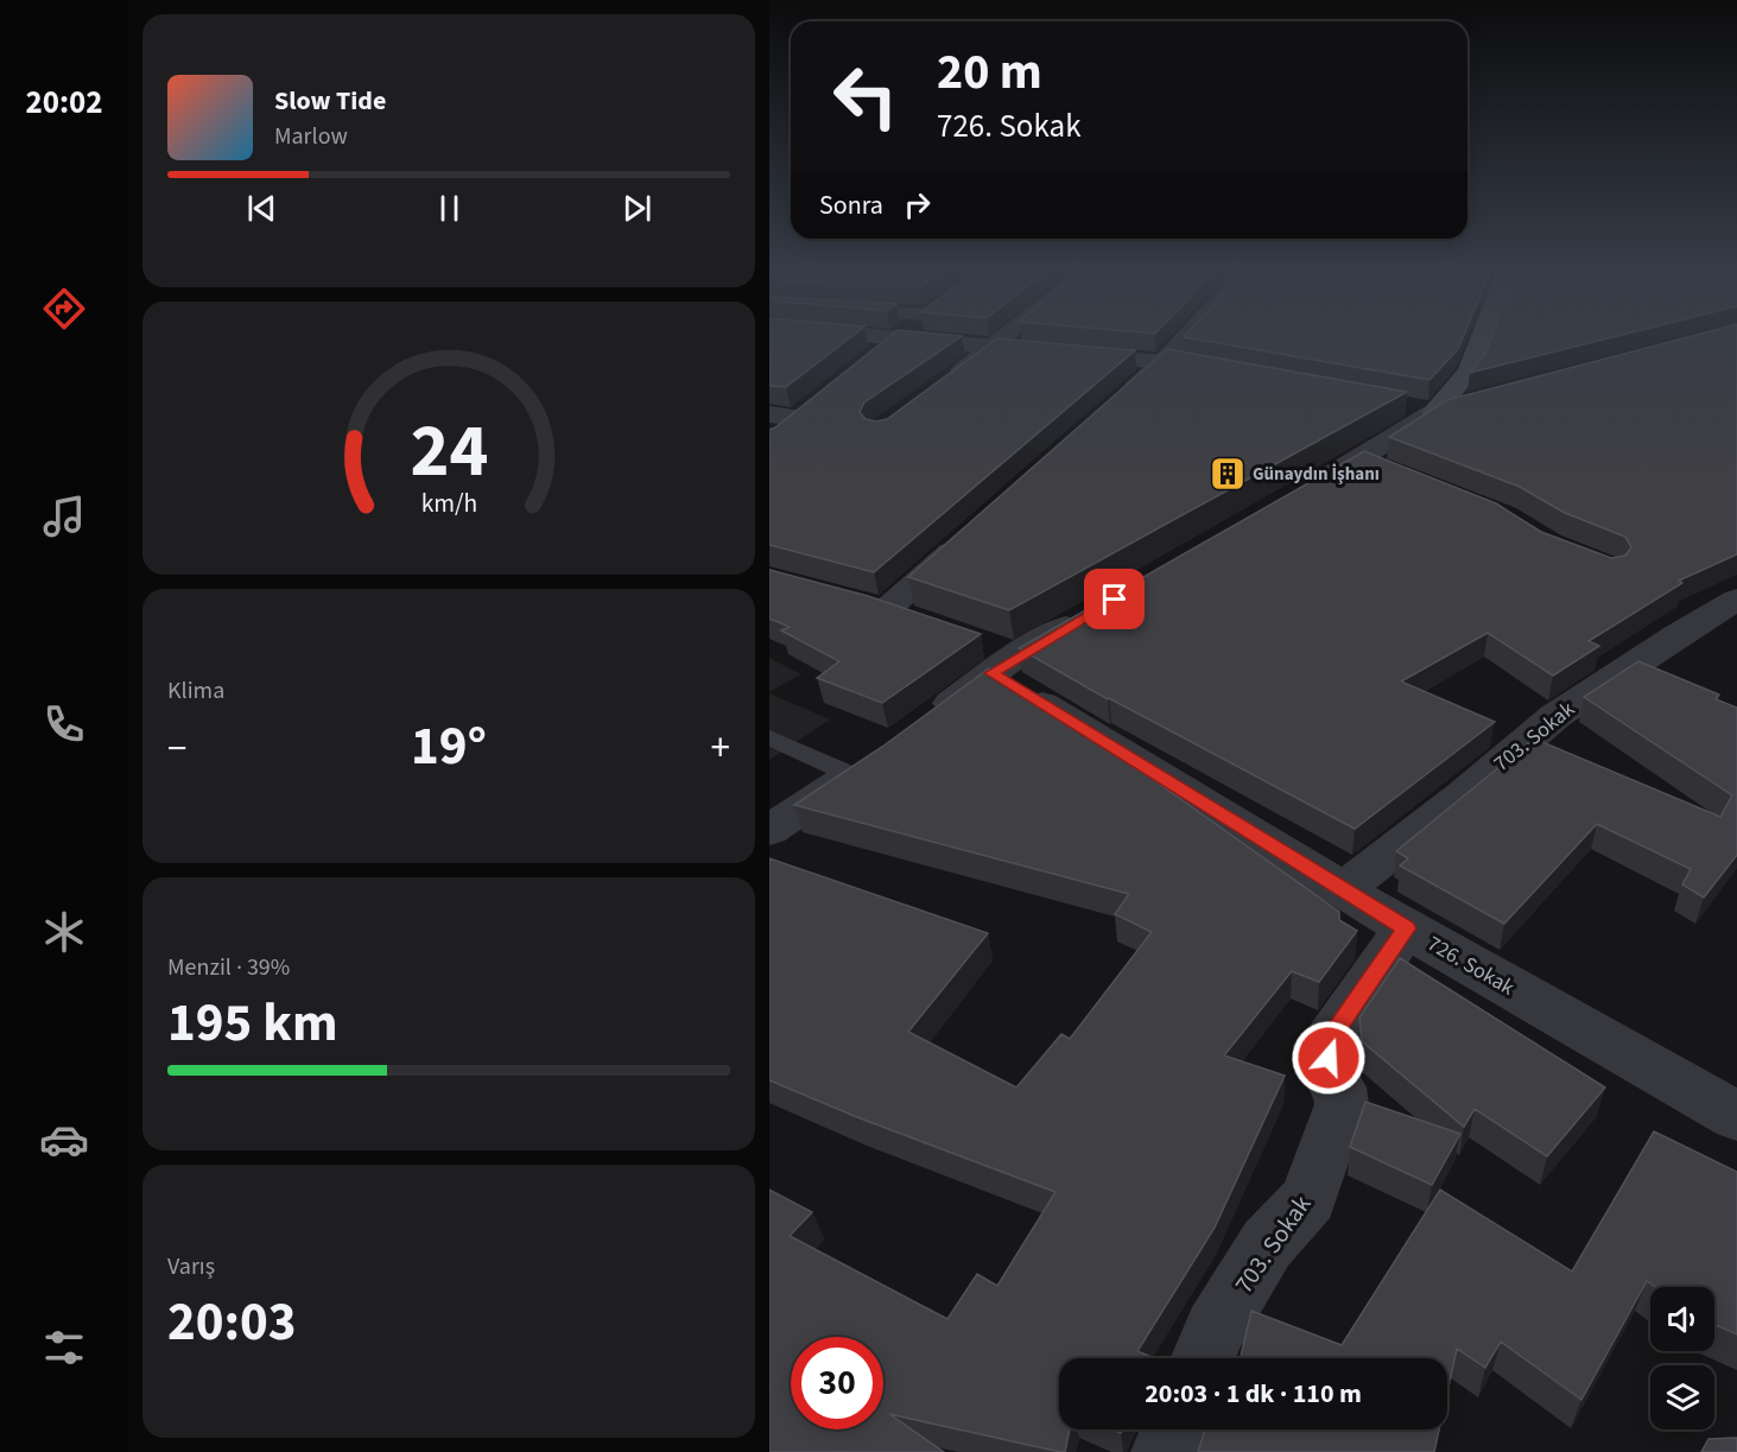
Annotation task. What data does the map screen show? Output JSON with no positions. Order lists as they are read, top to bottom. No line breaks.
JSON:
{"streets":{"street":["703. Sokak","726. Sokak"]},"crossings":[["703. Sokak","726. Sokak"]],"places":{"building":["Günaydın İşhanı"]},"page":{"tabs":"20:02","turn":["20 m","726. Sokak"],"song":["Slow Tide","Marlow"],"then":"Sonra","tile":["Klima",["Menzil · 39%","195 km"],["Varış","20:03"]],"heat":["−","19°","+"],"limit":"30","trip":"20:03 · 1 dk · 110 m","gauge":["24","km/h"]}}
